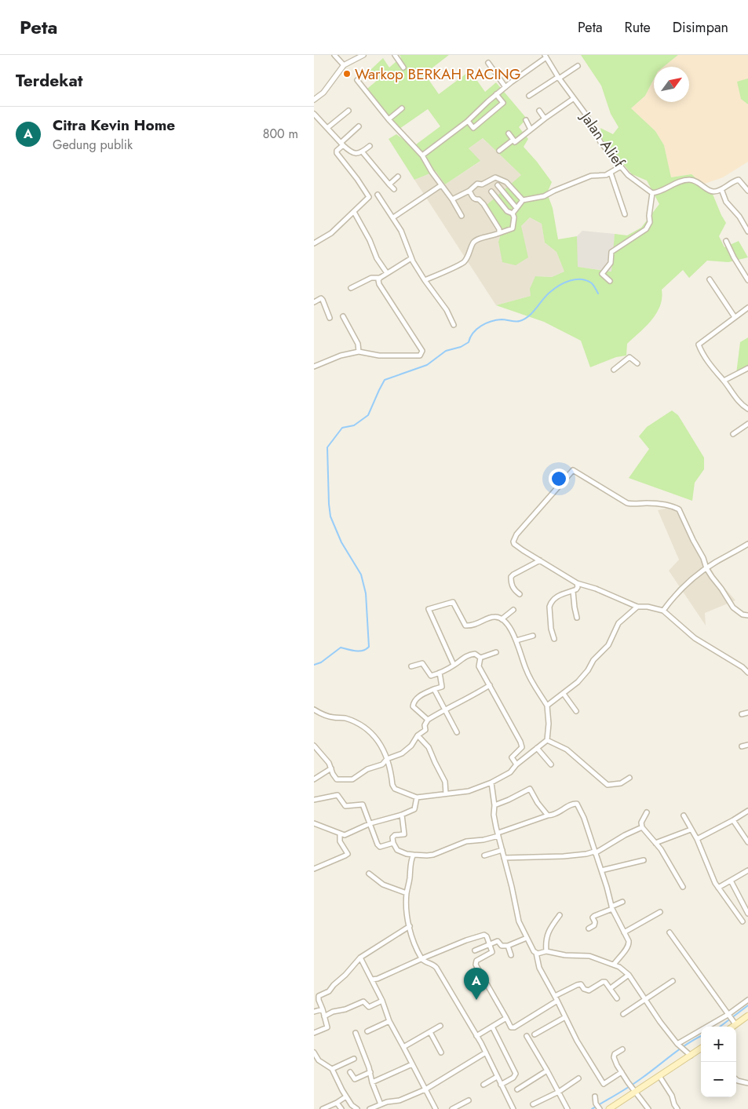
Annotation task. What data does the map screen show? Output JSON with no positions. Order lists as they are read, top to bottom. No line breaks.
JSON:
{"streets":{"street":["Jalan Alief"]},"places":["Warkop BERKAH RACING"],"north":"top right","page":{"header":"Peta","nav":["Peta","Rute","Disimpan"],"heading":"Terdekat","list":[{"mark":"A","name":"Citra Kevin Home","note":"Gedung publik","value":"800 m"}],"pins":"A","map_buttons":["+","−"]}}
